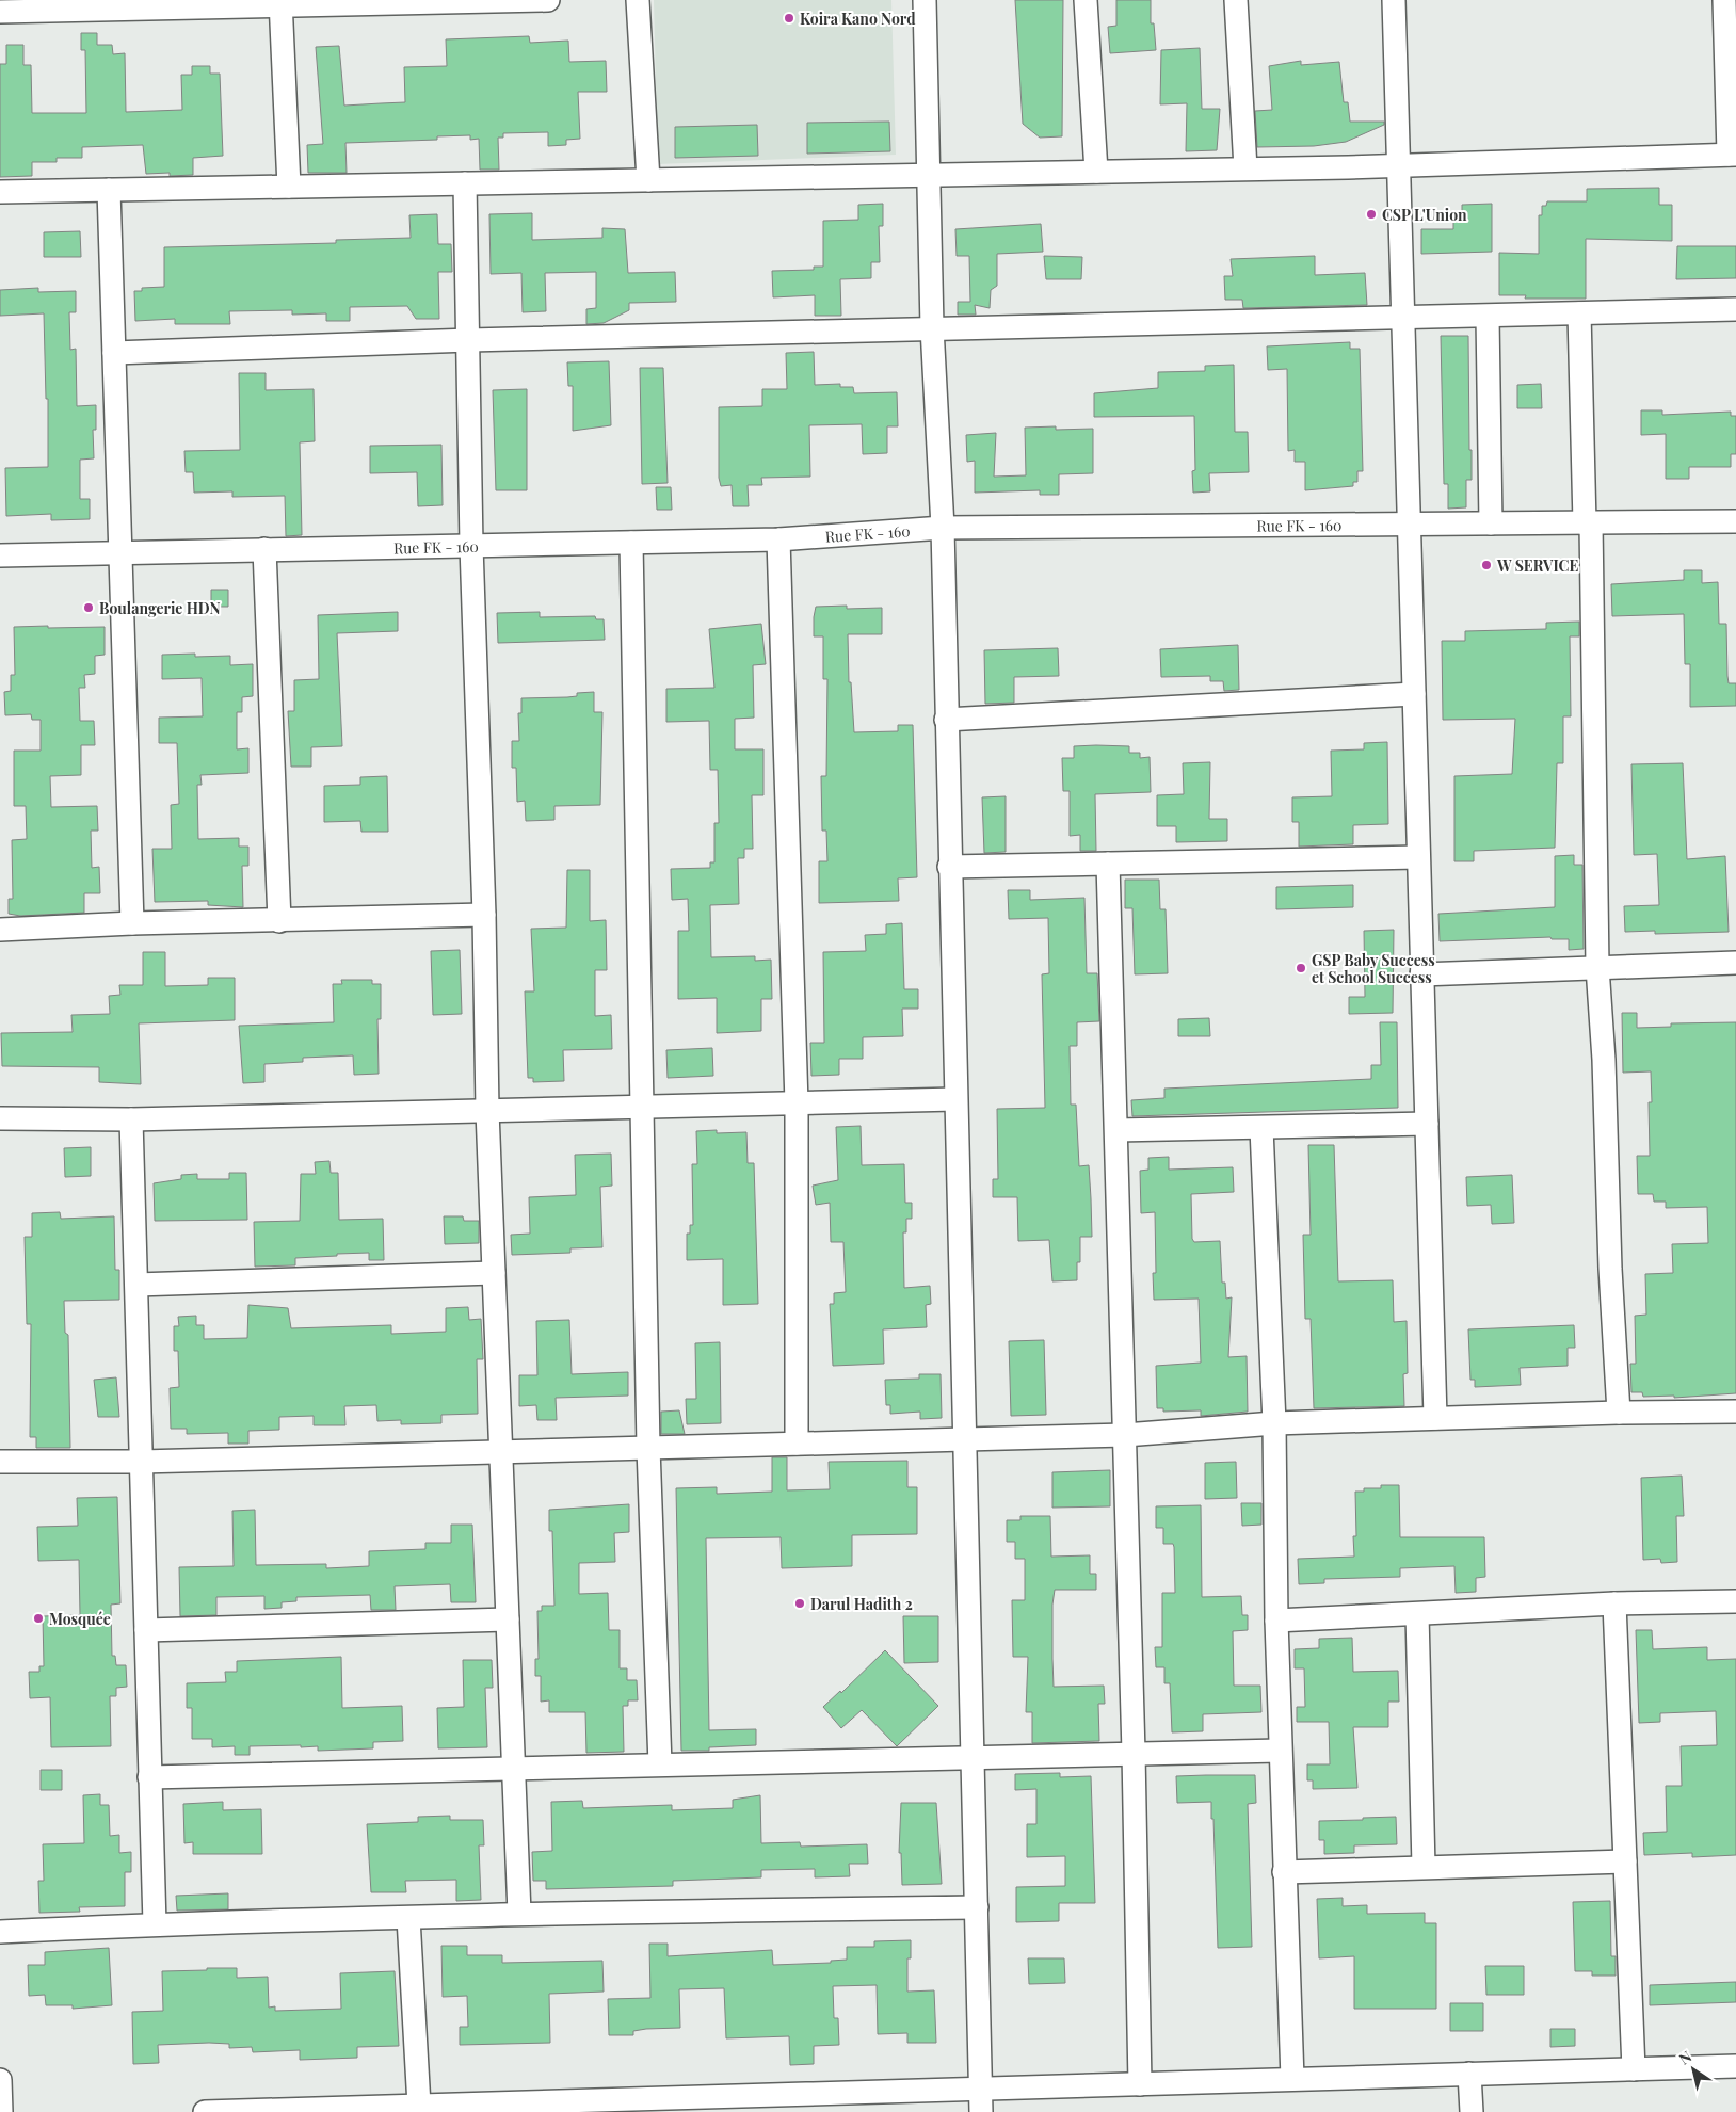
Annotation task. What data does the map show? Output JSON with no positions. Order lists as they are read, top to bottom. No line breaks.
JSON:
{"streets":{"street":["Rue FK - 160"]},"places":["Koira Kano Nord","CSP L'Union","W SERVICE","Boulangerie HDN","GSP Baby Success et School Success","Darul Hadith 2","Mosquée"],"north":"top left"}
